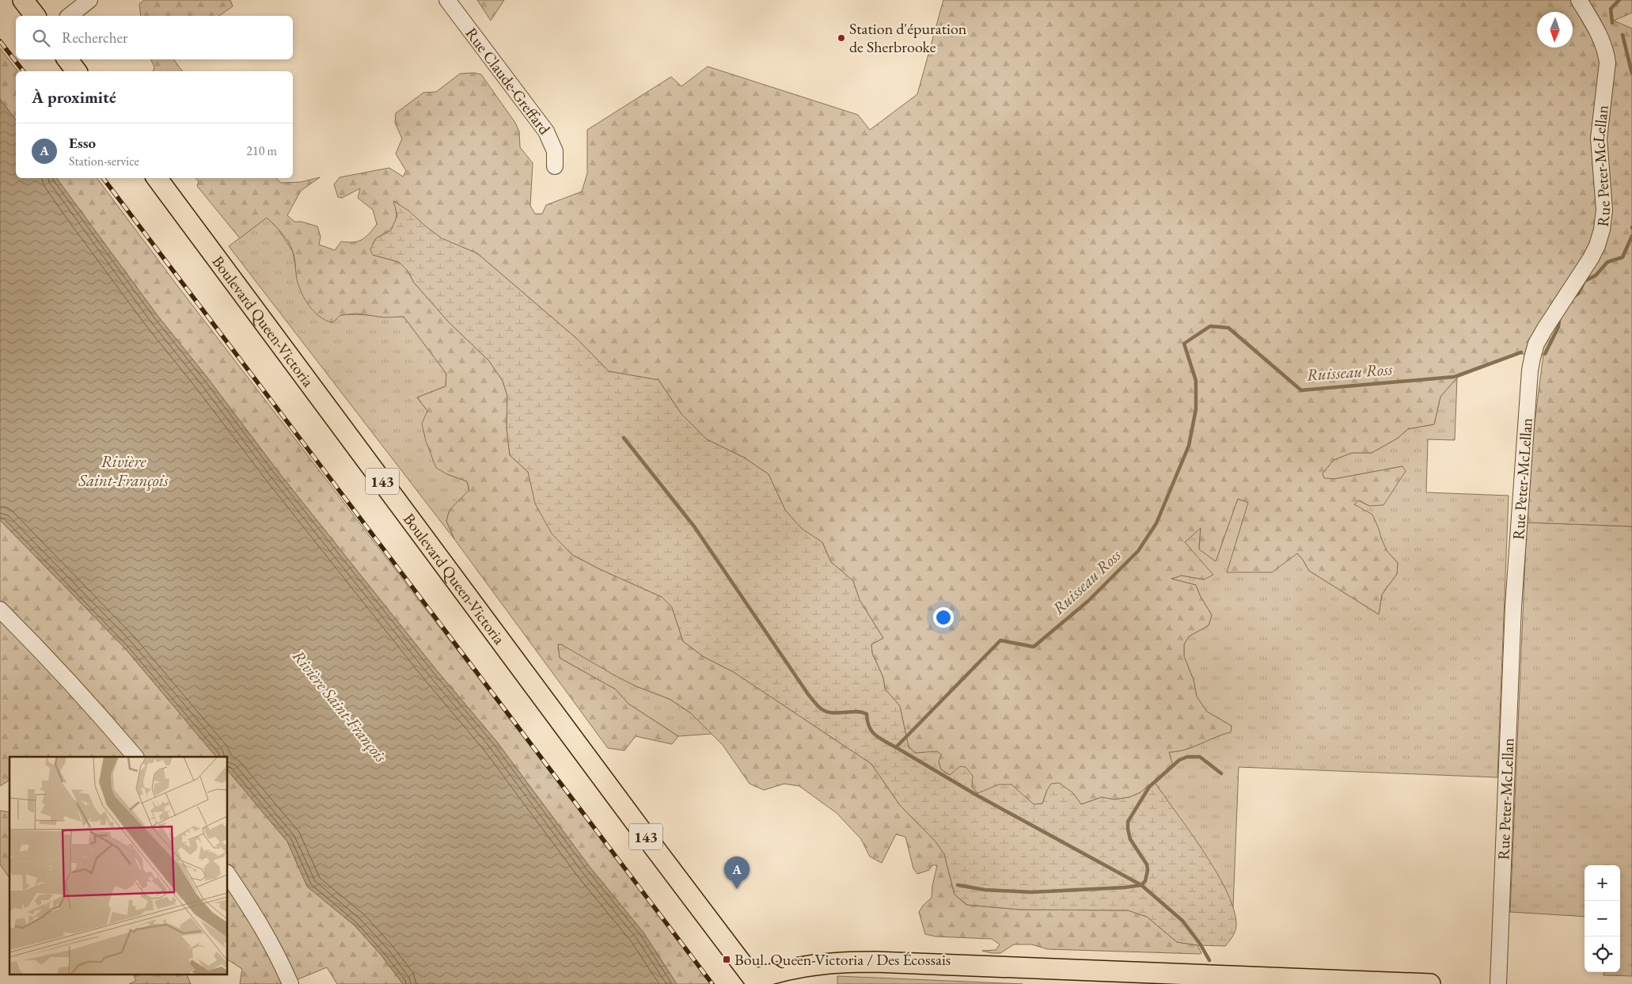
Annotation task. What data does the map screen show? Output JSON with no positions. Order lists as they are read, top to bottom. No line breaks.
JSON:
{"streets":{"main road":["Boulevard Queen-Victoria","143"],"street":["Rue Claude-Greffard","Rue Peter-McLellan"]},"water":["Ruisseau Ross","Rivière Saint-François"],"places":{"other":["Station d'épuration de Sherbrooke"],"transit":["Boul. Queen-Victoria / Des Écossais"]},"north":"bottom","page":{"search":"Rechercher","heading":"À proximité","list":[{"mark":"A","name":"Esso","note":"Station-service","value":"210 m"}],"pins":"A","map_buttons":["+","−"]}}
